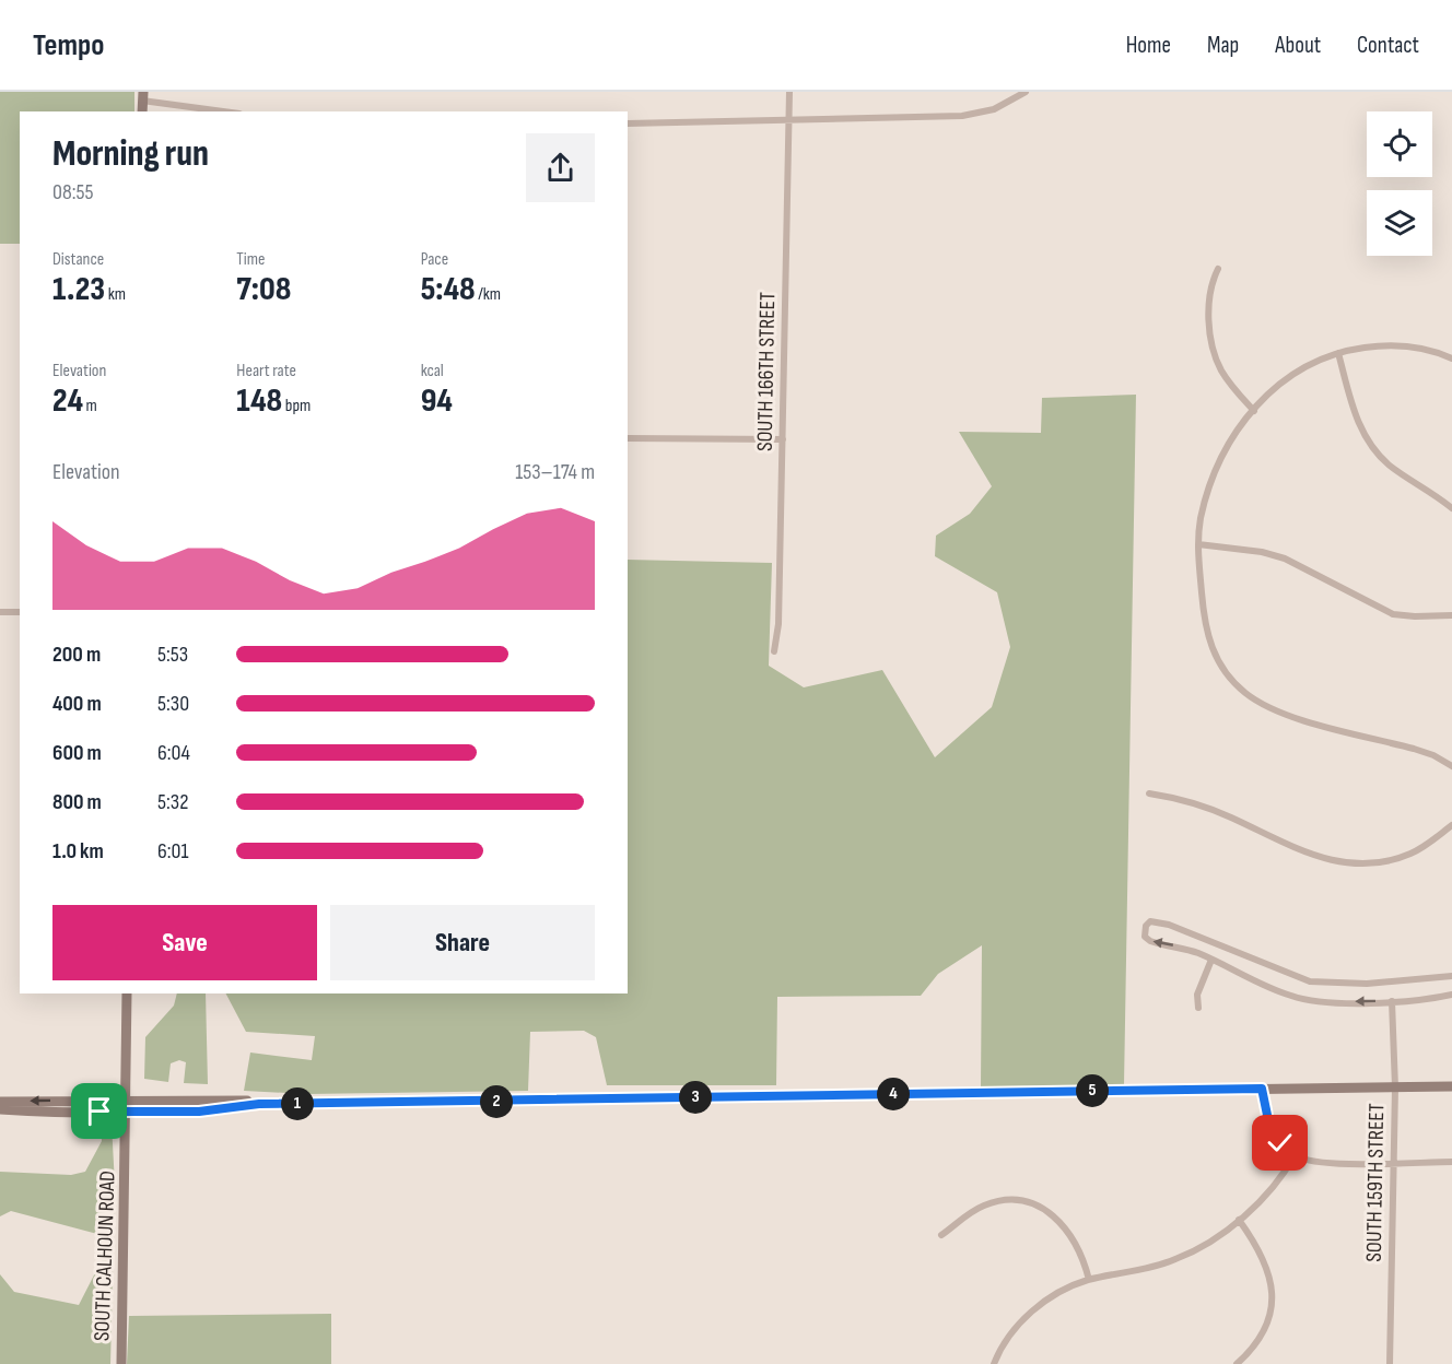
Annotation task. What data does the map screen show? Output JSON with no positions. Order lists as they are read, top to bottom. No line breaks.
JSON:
{"streets":{"street":["SOUTH 166TH STREET","SOUTH 159TH STREET","SOUTH CALHOUN ROAD"]},"page":{"header":"Tempo","nav":["Home","Map","About","Contact"],"heading":["Morning run","08:55"],"stats":[["Distance","1.23 km"],["Time","7:08"],["Pace","5:48 /km"],["Elevation","24 m"],["Heart rate","148 bpm"],["kcal","94"]],"chart":["Elevation","153–174 m"],"list":[{"name":"200 m","note":"5:53"},{"name":"400 m","note":"5:30"},{"name":"600 m","note":"6:04"},{"name":"800 m","note":"5:32"},{"name":"1.0 km","note":"6:01"}],"buttons":["Save","Share"],"pins":["5","4","3","2","1"]}}
